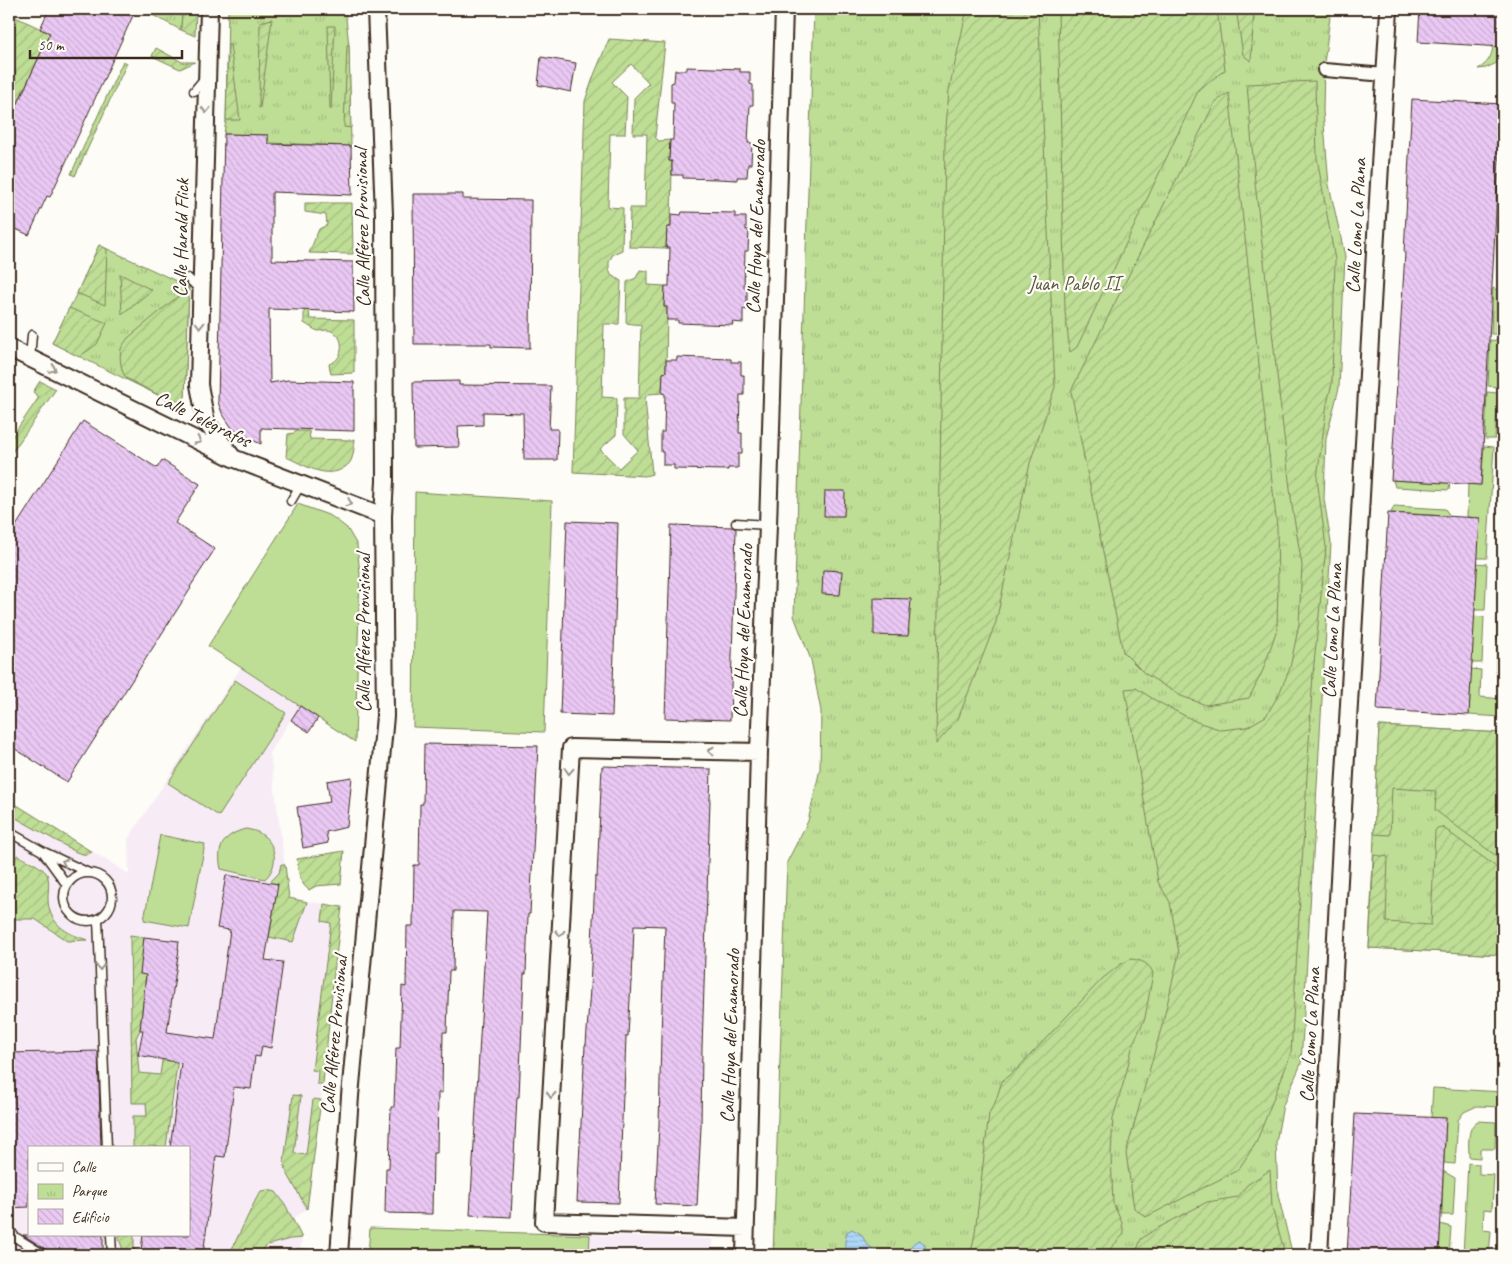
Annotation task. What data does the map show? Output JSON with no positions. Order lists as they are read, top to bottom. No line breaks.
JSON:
{"streets":{"street":["Calle Lomo La Plana","Calle Hoya del Enamorado","Calle Alférez Provisional","Calle Harald Flick","Calle Telégrafos"]},"crossings":[["Calle Alférez Provisional","Calle Telégrafos"],["Calle Harald Flick","Calle Telégrafos"]],"one_way":["Calle Harald Flick","Calle Telégrafos"],"parks":["Juan Pablo II"],"legend":["Calle","Parque","Edificio"],"scale_bar":"50 m"}
